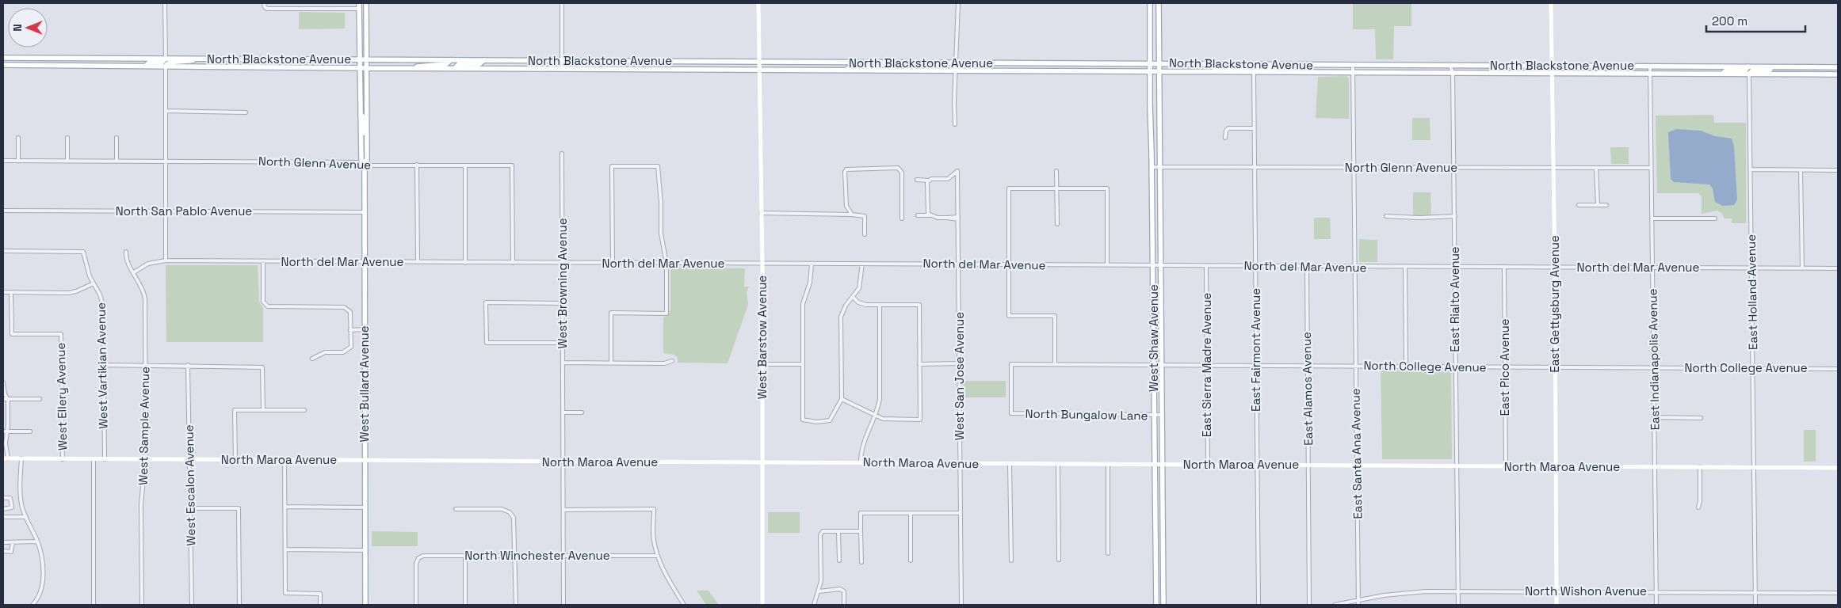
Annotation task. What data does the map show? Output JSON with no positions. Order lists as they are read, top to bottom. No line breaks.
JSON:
{"streets":{"main road":["North Blackstone Avenue","East Gettysburg Avenue","West Barstow Avenue","West Shaw Avenue","West Bullard Avenue","North Maroa Avenue"],"street":["North Glenn Avenue","North San Pablo Avenue","North del Mar Avenue","West Browning Avenue","East Holland Avenue","East Rialto Avenue","East Fairmont Avenue","East Indianapolis Avenue","East Sierra Madre Avenue","West Vartikian Avenue","North College Avenue","East Pico Avenue","West San Jose Avenue","East Alamos Avenue","West Ellery Avenue","North Bungalow Lane","West Sample Avenue","East Santa Ana Avenue","West Escalon Avenue","North Winchester Avenue","North Wishon Avenue"]},"crossings":[["North Blackstone Avenue","East Holland Avenue"],["North Blackstone Avenue","East Rialto Avenue"],["North Blackstone Avenue","East Gettysburg Avenue"],["North Blackstone Avenue","West Barstow Avenue"],["North Blackstone Avenue","West Shaw Avenue"],["North Blackstone Avenue","East Fairmont Avenue"],["North Blackstone Avenue","East Indianapolis Avenue"],["North Blackstone Avenue","West Bullard Avenue"],["North Blackstone Avenue","East Santa Ana Avenue"],["North Glenn Avenue","North del Mar Avenue"],["North Glenn Avenue","East Rialto Avenue"],["North Glenn Avenue","East Gettysburg Avenue"],["North Glenn Avenue","West Shaw Avenue"],["North Glenn Avenue","East Fairmont Avenue"],["North Glenn Avenue","East Indianapolis Avenue"],["North Glenn Avenue","West Bullard Avenue"],["North Glenn Avenue","East Santa Ana Avenue"],["North San Pablo Avenue","West Bullard Avenue"],["North del Mar Avenue","West Browning Avenue"],["North del Mar Avenue","East Holland Avenue"],["North del Mar Avenue","East Rialto Avenue"],["North del Mar Avenue","East Gettysburg Avenue"],["North del Mar Avenue","West Barstow Avenue"],["North del Mar Avenue","West Shaw Avenue"],["North del Mar Avenue","East Fairmont Avenue"],["North del Mar Avenue","East Indianapolis Avenue"],["North del Mar Avenue","East Sierra Madre Avenue"],["North del Mar Avenue","East Pico Avenue"],["North del Mar Avenue","West San Jose Avenue"],["North del Mar Avenue","West Bullard Avenue"],["North del Mar Avenue","East Alamos Avenue"],["North del Mar Avenue","West Sample Avenue"],["North del Mar Avenue","East Santa Ana Avenue"],["West Browning Avenue","North Maroa Avenue"],["West Browning Avenue","North Winchester Avenue"],["East Holland Avenue","North College Avenue"],["East Holland Avenue","North Maroa Avenue"],["East Holland Avenue","North Wishon Avenue"],["East Rialto Avenue","North College Avenue"],["East Rialto Avenue","North Maroa Avenue"],["East Rialto Avenue","North Wishon Avenue"],["East Gettysburg Avenue","North College Avenue"],["East Gettysburg Avenue","North Maroa Avenue"],["East Gettysburg Avenue","North Wishon Avenue"],["West Barstow Avenue","North Maroa Avenue"],["West Shaw Avenue","North College Avenue"],["West Shaw Avenue","North Bungalow Lane"],["West Shaw Avenue","North Maroa Avenue"],["East Fairmont Avenue","North College Avenue"],["East Fairmont Avenue","North Maroa Avenue"],["East Indianapolis Avenue","North College Avenue"],["East Indianapolis Avenue","North Maroa Avenue"],["East Indianapolis Avenue","North Wishon Avenue"],["East Sierra Madre Avenue","North College Avenue"],["East Sierra Madre Avenue","North Maroa Avenue"],["West Vartikian Avenue","North Maroa Avenue"],["North College Avenue","East Pico Avenue"],["North College Avenue","East Alamos Avenue"],["North College Avenue","North Bungalow Lane"],["North College Avenue","East Santa Ana Avenue"],["East Pico Avenue","North Maroa Avenue"],["West San Jose Avenue","North Maroa Avenue"],["West Bullard Avenue","North Maroa Avenue"],["East Alamos Avenue","North Maroa Avenue"],["West Ellery Avenue","North Maroa Avenue"],["West Sample Avenue","North Maroa Avenue"],["East Santa Ana Avenue","North Maroa Avenue"],["East Santa Ana Avenue","North Wishon Avenue"],["North Maroa Avenue","West Escalon Avenue"]],"scale_bar":"200 m","north":"left"}
